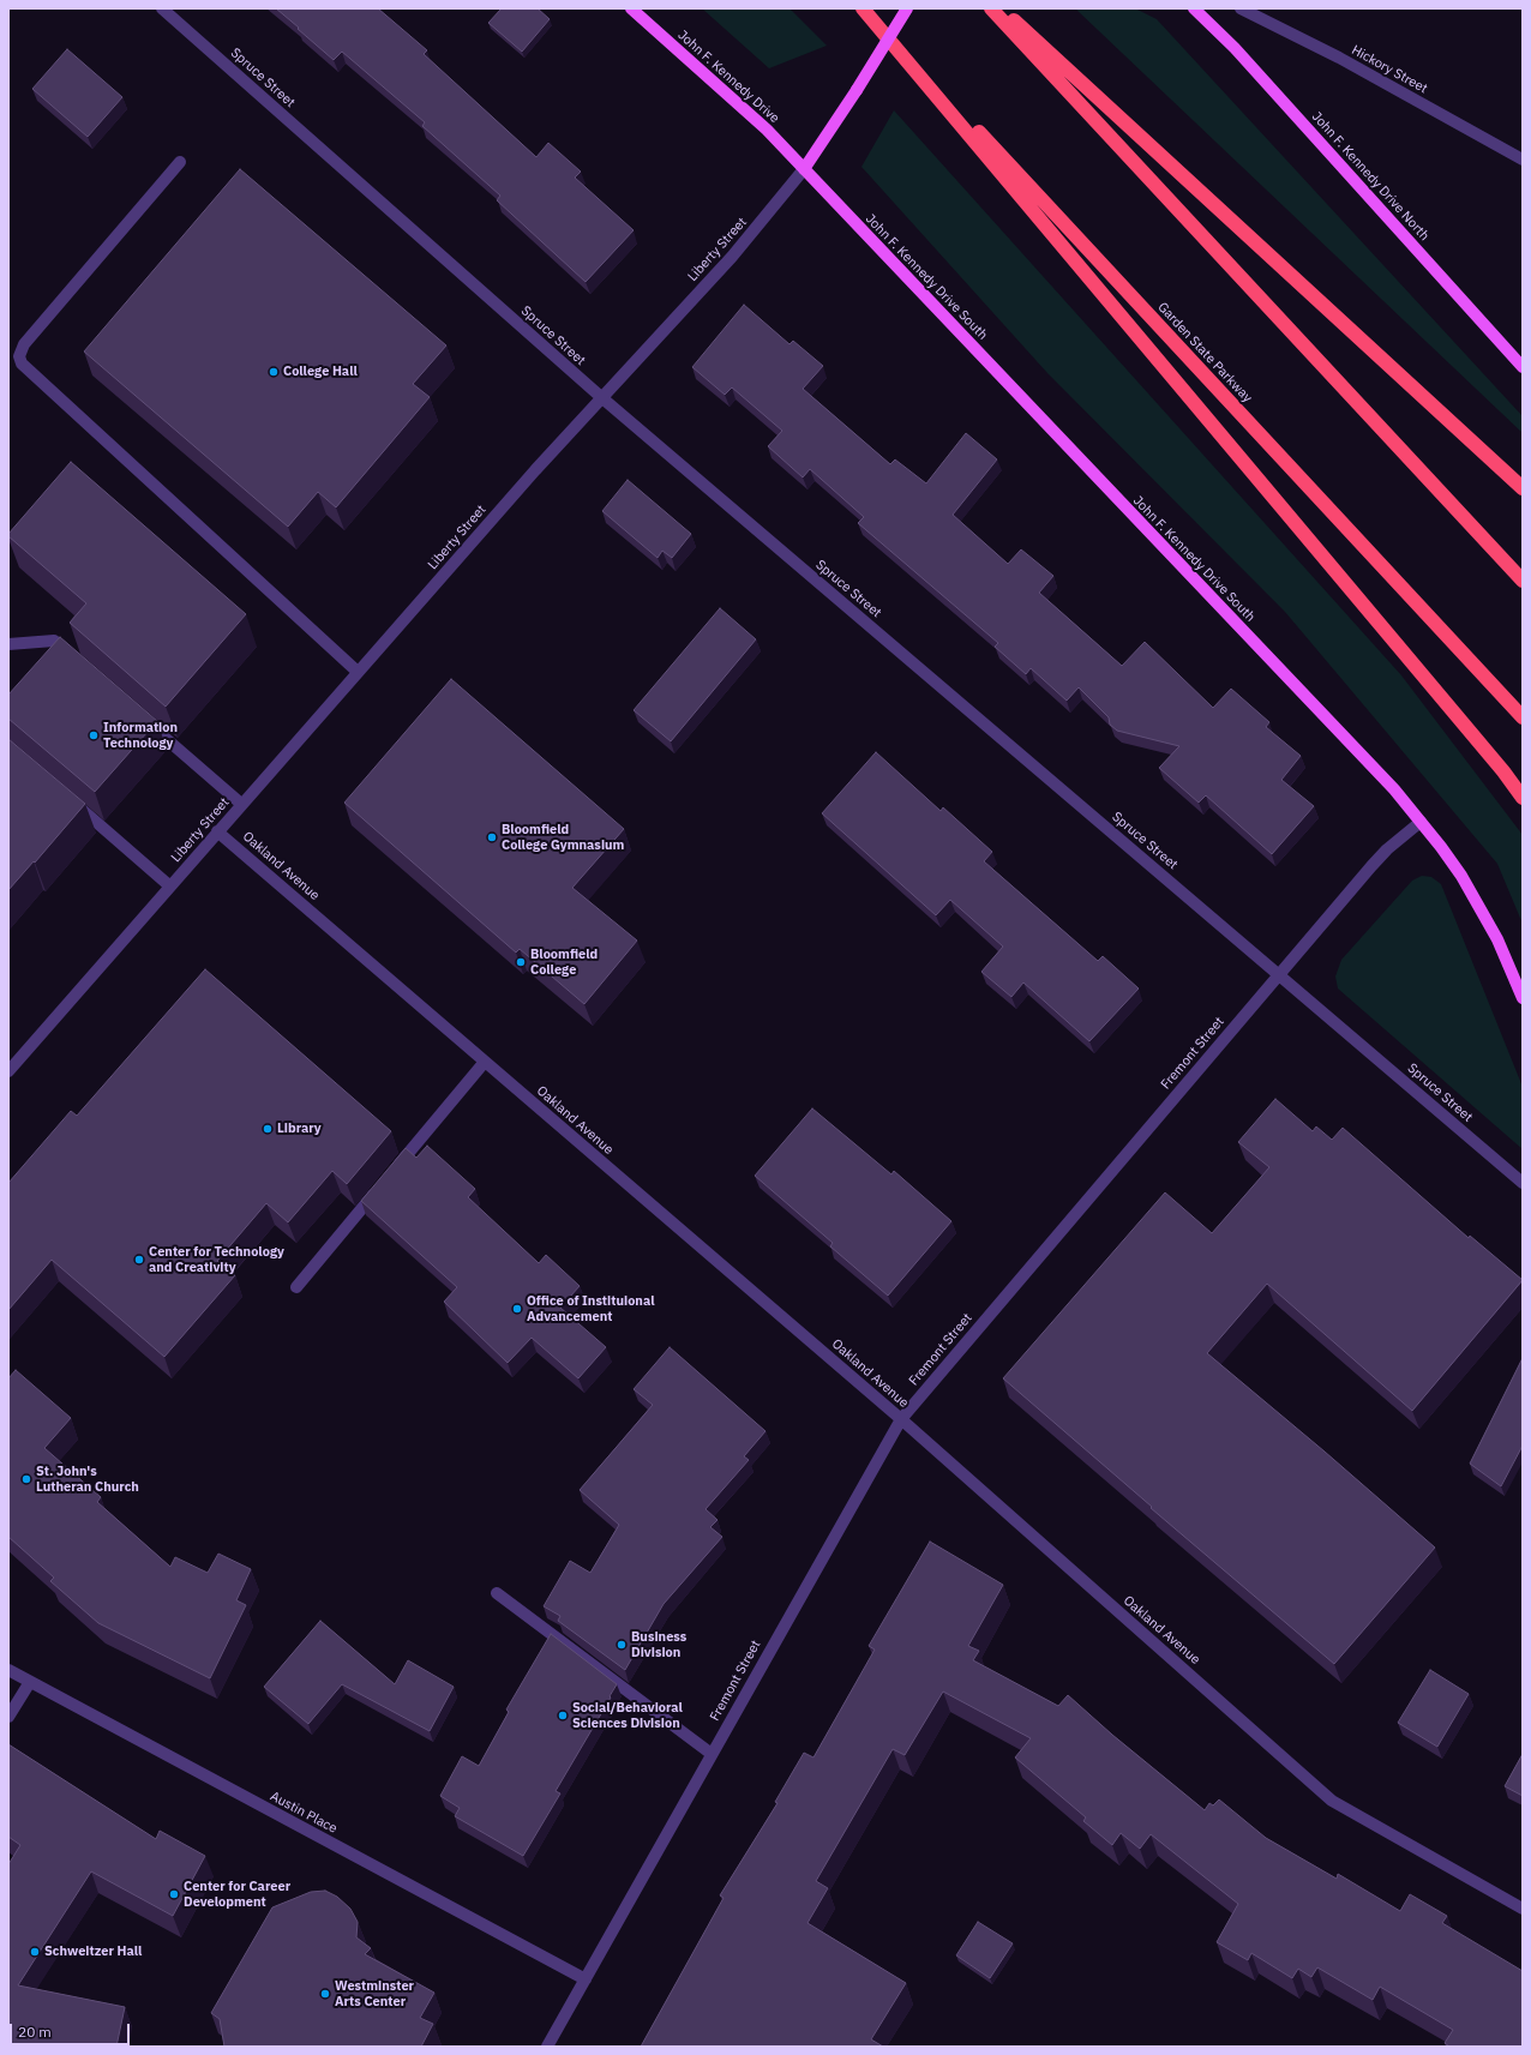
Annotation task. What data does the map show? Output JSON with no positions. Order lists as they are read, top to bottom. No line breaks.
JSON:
{"streets":{"highway":["Garden State Parkway"],"main road":["John F. Kennedy Drive","John F. Kennedy Drive North","Liberty Street","John F. Kennedy Drive South"],"street":["Hickory Street","Spruce Street","Oakland Avenue","Fremont Street","Austin Place"]},"crossings":[["John F. Kennedy Drive","Liberty Street"],["John F. Kennedy Drive","John F. Kennedy Drive South"],["Spruce Street","Liberty Street"],["Spruce Street","Fremont Street"],["Liberty Street","John F. Kennedy Drive South"],["Liberty Street","Oakland Avenue"],["John F. Kennedy Drive South","Fremont Street"],["Oakland Avenue","Fremont Street"],["Fremont Street","Austin Place"]],"places":["College Hall","Information Technology","Bloomfield College Gymnasium","Bloomfield College","Library","Center for Technology and Creativity","Office of Instituional Advancement","St. John's Lutheran Church","Business Division","Social/Behavioral Sciences Division","Center for Career Development","Schweitzer Hall","Westminster Arts Center"],"scale_bar":"20 m"}
